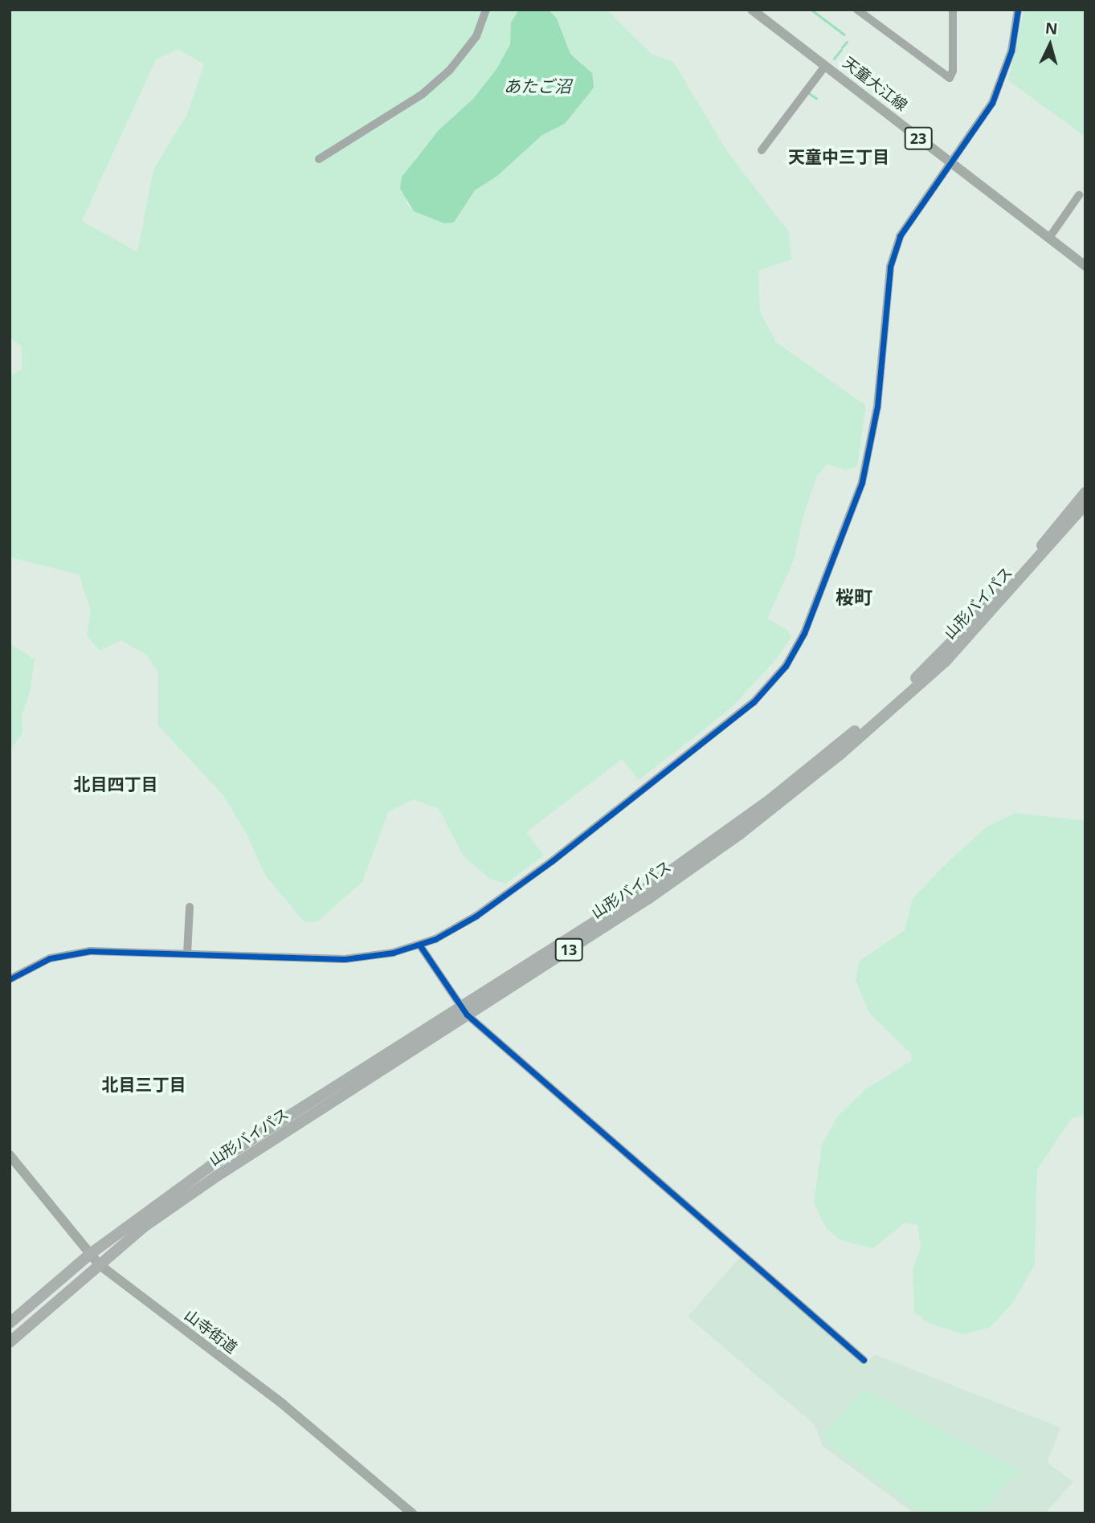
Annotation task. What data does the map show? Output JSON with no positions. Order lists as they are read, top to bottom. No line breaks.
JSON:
{"streets":{"highway":["山形バイパス","13"],"main road":["天童大江線","23","山寺街道"]},"crossings":[["山形バイパス","山寺街道"]],"districts":["天童中三丁目","桜町","北目四丁目","北目三丁目"],"water":["あたご沼"],"north":"top"}
